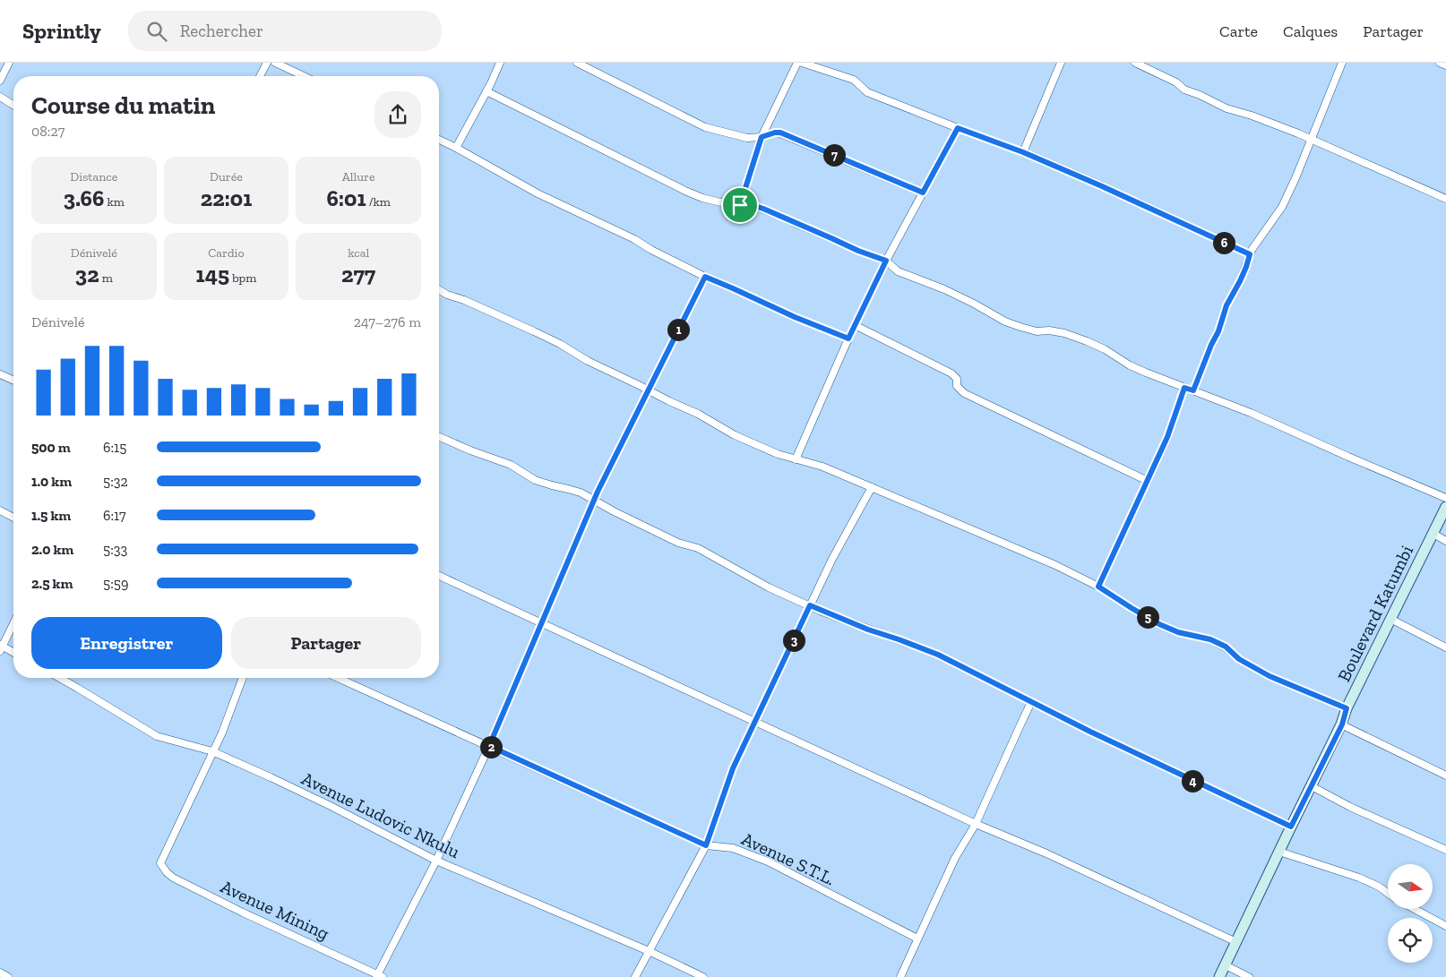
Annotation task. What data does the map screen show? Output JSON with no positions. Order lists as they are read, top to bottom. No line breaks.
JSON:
{"streets":{"street":["Boulevard Katumbi","Avenue Ludovic Nkulu","Avenue S.T.L.","Avenue Mining"]},"crossings":[["Avenue Ludovic Nkulu","Avenue Mining"]],"north":"right","page":{"header":"Sprintly","search":"Rechercher","nav":["Carte","Calques","Partager"],"heading":["Course du matin","08:27"],"pins":["7","6","1","5","3","2","4"],"stats":[["Distance","3.66 km"],["Durée","22:01"],["Allure","6:01 /km"],["Dénivelé","32 m"],["Cardio","145 bpm"],["kcal","277"]],"chart":["Dénivelé","247–276 m"],"list":[{"name":"500 m","note":"6:15"},{"name":"1.0 km","note":"5:32"},{"name":"1.5 km","note":"6:17"},{"name":"2.0 km","note":"5:33"},{"name":"2.5 km","note":"5:59"}],"buttons":["Enregistrer","Partager"]}}
